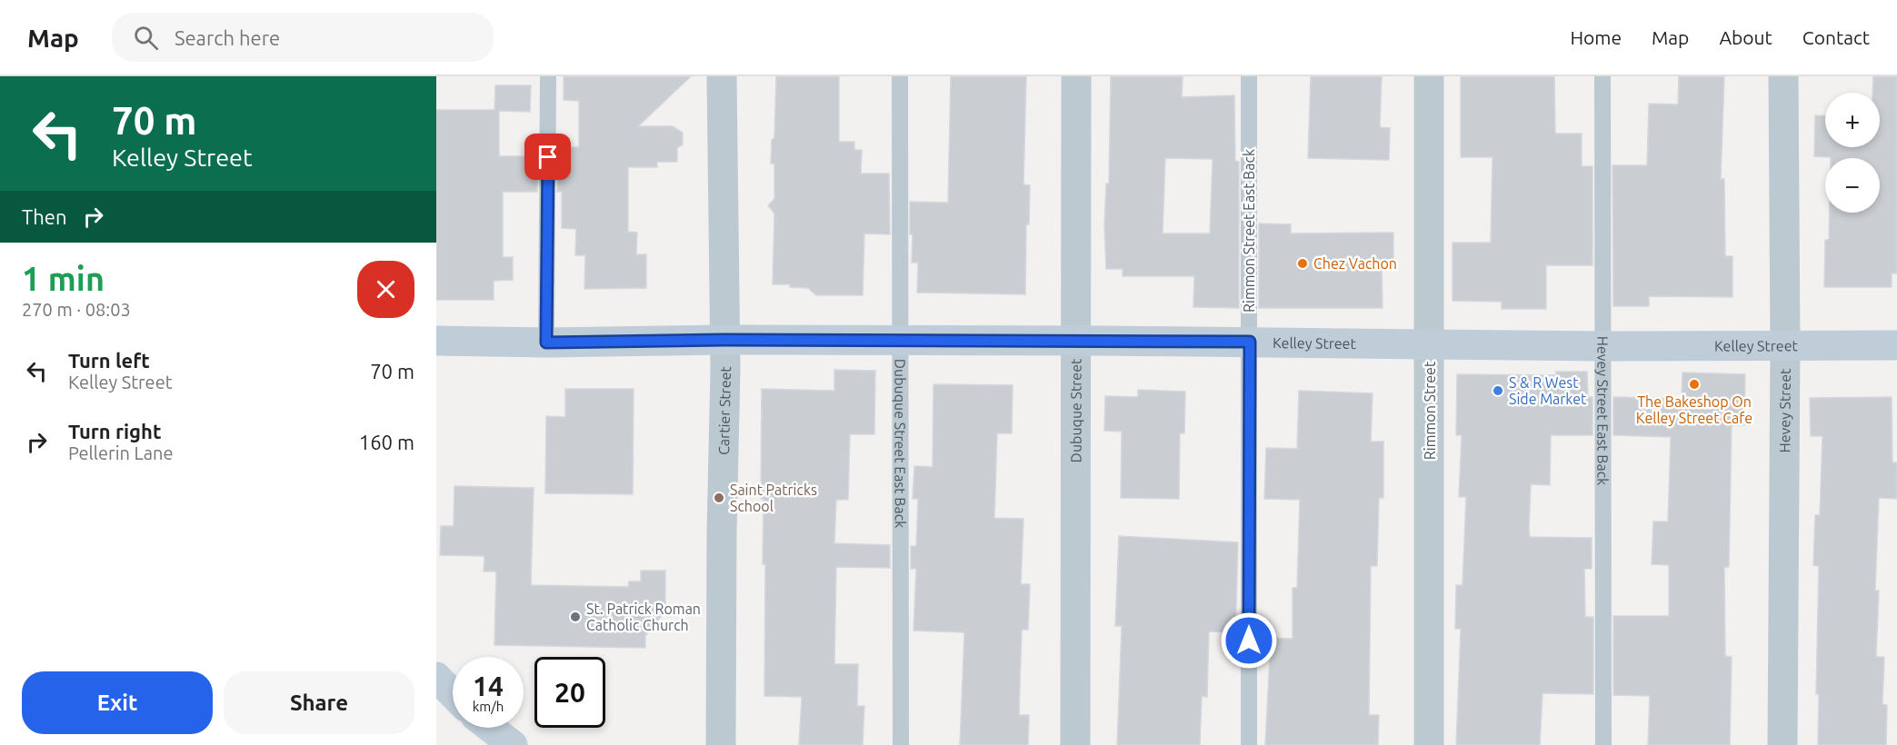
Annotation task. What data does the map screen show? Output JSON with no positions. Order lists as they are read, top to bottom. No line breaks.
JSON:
{"streets":{"street":["Kelley Street","Cartier Street","Dubuque Street","Rimmon Street","Hevey Street"],"lane":["Rimmon Street East Back","Hevey Street East Back","Dubuque Street East Back"]},"crossings":[["Rimmon Street East Back","Kelley Street"],["Kelley Street","Cartier Street"],["Kelley Street","Dubuque Street"],["Kelley Street","Rimmon Street"],["Kelley Street","Hevey Street East Back"],["Kelley Street","Hevey Street"],["Kelley Street","Dubuque Street East Back"]],"places":["Chez Vachon","The Bakeshop On Kelley Street Cafe","S & R West Side Market","Saint Patricks School","St. Patrick Roman Catholic Church"],"page":{"header":"Map","search":"Search here","nav":["Home","Map","About","Contact"],"turn":["70 m","Kelley Street"],"map_buttons":["+","−"],"then":"Then","heading":["1 min","270 m · 08:03"],"list":[{"name":"Turn left","note":"Kelley Street","value":"70 m"},{"name":"Turn right","note":"Pellerin Lane","value":"160 m"}],"speed":"14 km/h","limit":"20","buttons":["Exit","Share"]}}
